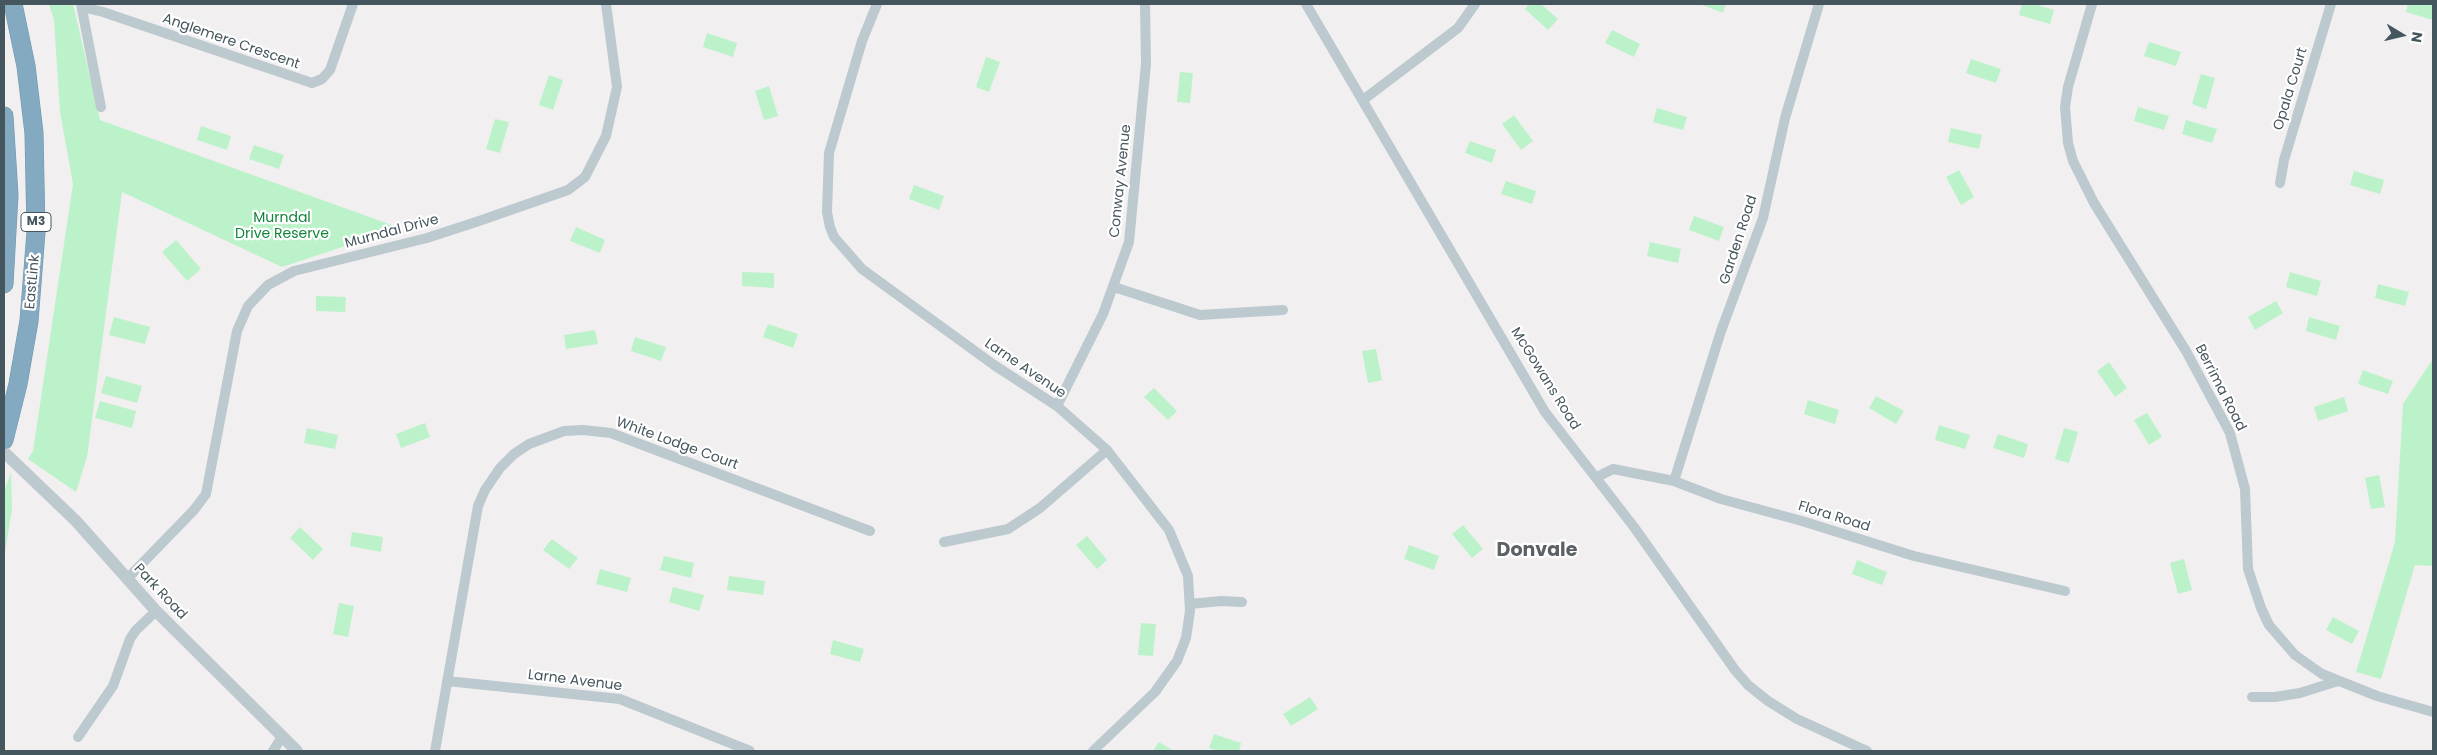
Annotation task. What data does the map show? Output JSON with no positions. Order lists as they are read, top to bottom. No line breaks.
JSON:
{"streets":{"highway":["M3","EastLink"],"street":["Anglemere Crescent","Opala Court","Conway Avenue","Murndal Drive","Garden Road","Larne Avenue","McGowans Road","Berrima Road","White Lodge Court","Flora Road","Park Road"]},"crossings":[["Conway Avenue","Larne Avenue"],["Murndal Drive","Park Road"],["Garden Road","Flora Road"],["Larne Avenue","White Lodge Court"],["McGowans Road","Flora Road"]],"districts":["Donvale"],"parks":["Murndal Drive Reserve"],"north":"right"}
